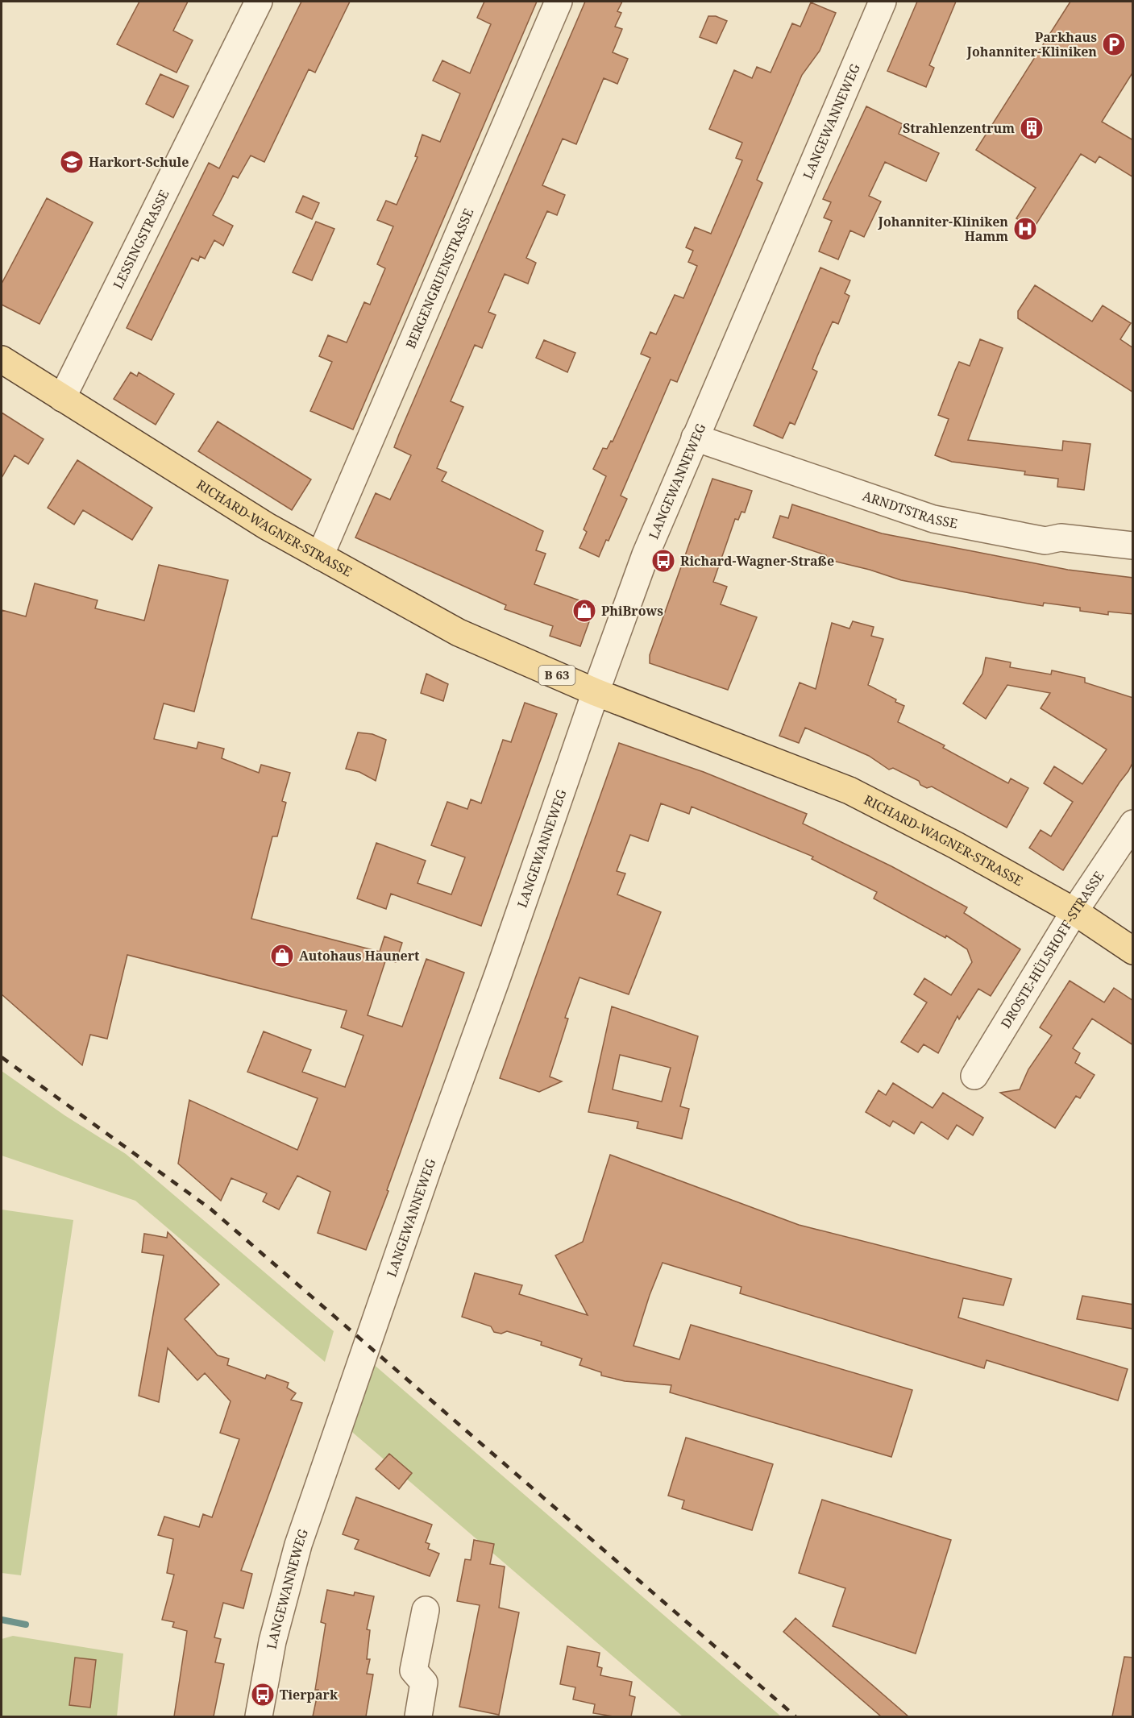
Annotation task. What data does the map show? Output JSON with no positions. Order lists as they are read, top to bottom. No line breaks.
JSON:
{"streets":{"main road":["RICHARD-WAGNER-STRASSE","B 63"],"street":["LANGEWANNEWEG","LESSINGSTRASSE","BERGENGRUENSTRASSE","ARNDTSTRASSE","DROSTE-HÜLSHOFF-STRASSE"]},"crossings":[["LANGEWANNEWEG","ARNDTSTRASSE"],["LANGEWANNEWEG","RICHARD-WAGNER-STRASSE"],["LESSINGSTRASSE","RICHARD-WAGNER-STRASSE"],["BERGENGRUENSTRASSE","RICHARD-WAGNER-STRASSE"],["RICHARD-WAGNER-STRASSE","DROSTE-HÜLSHOFF-STRASSE"]],"places":{"parking":["Parkhaus Johanniter-Kliniken"],"building":["Strahlenzentrum"],"school or university":["Harkort-Schule"],"hospital":["Johanniter-Kliniken Hamm"],"bus stop":["Richard-Wagner-Straße","Tierpark"],"shop":["PhiBrows","Autohaus Haunert"]}}
